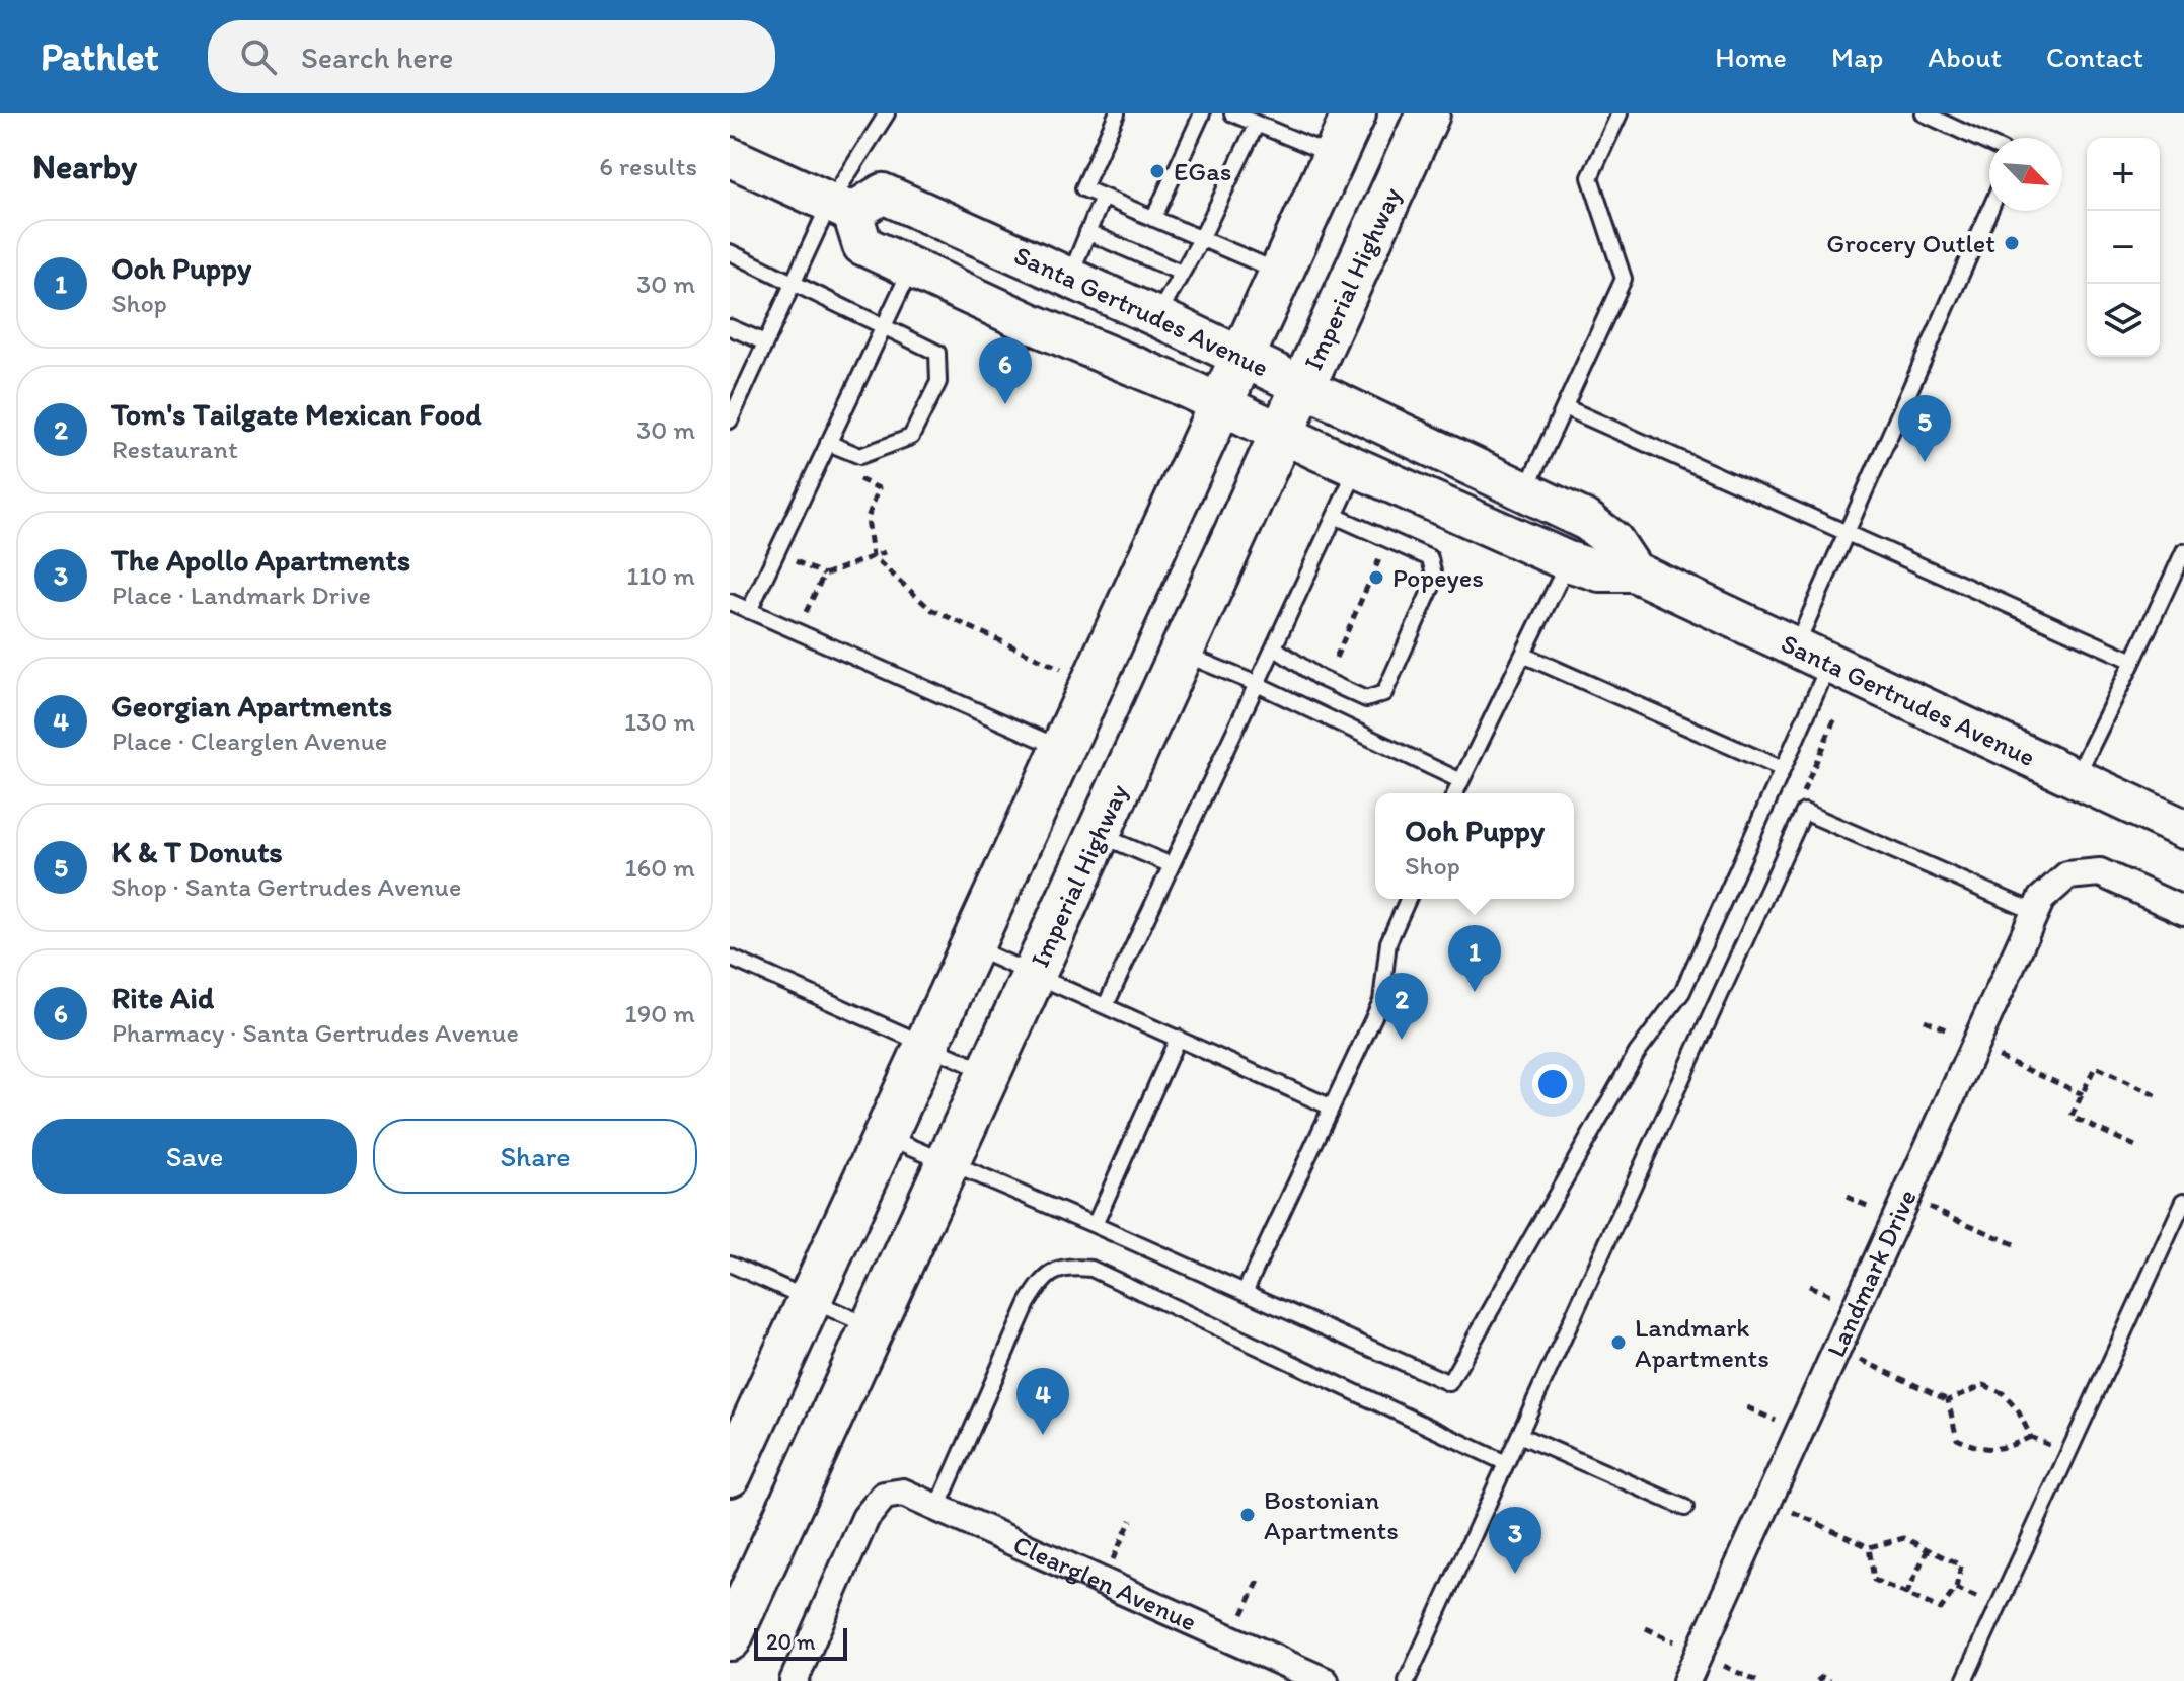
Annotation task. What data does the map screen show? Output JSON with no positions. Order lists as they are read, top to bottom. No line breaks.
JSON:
{"streets":{"main road":["Imperial Highway","Santa Gertrudes Avenue"],"street":["Landmark Drive","Clearglen Avenue"]},"crossings":[["Imperial Highway","Santa Gertrudes Avenue"]],"places":["EGas","Grocery Outlet","Popeyes","Landmark Apartments","Bostonian Apartments"],"scale_bar":"20 m","north":"bottom right","page":{"header":"Pathlet","search":"Search here","nav":["Home","Map","About","Contact"],"heading":["Nearby","6 results"],"map_buttons":["+","−"],"list":[{"mark":"1","name":"Ooh Puppy","note":"Shop","value":"30 m"},{"mark":"2","name":"Tom's Tailgate Mexican Food","note":"Restaurant","value":"30 m"},{"mark":"3","name":"The Apollo Apartments","note":"Place · Landmark Drive","value":"110 m"},{"mark":"4","name":"Georgian Apartments","note":"Place · Clearglen Avenue","value":"130 m"},{"mark":"5","name":"K & T Donuts","note":"Shop · Santa Gertrudes Avenue","value":"160 m"},{"mark":"6","name":"Rite Aid","note":"Pharmacy · Santa Gertrudes Avenue","value":"190 m"}],"pins":["6","5","1","2","4","3"],"popup":["Ooh Puppy","Shop"],"buttons":["Save","Share"],"scale":"20 m"}}
